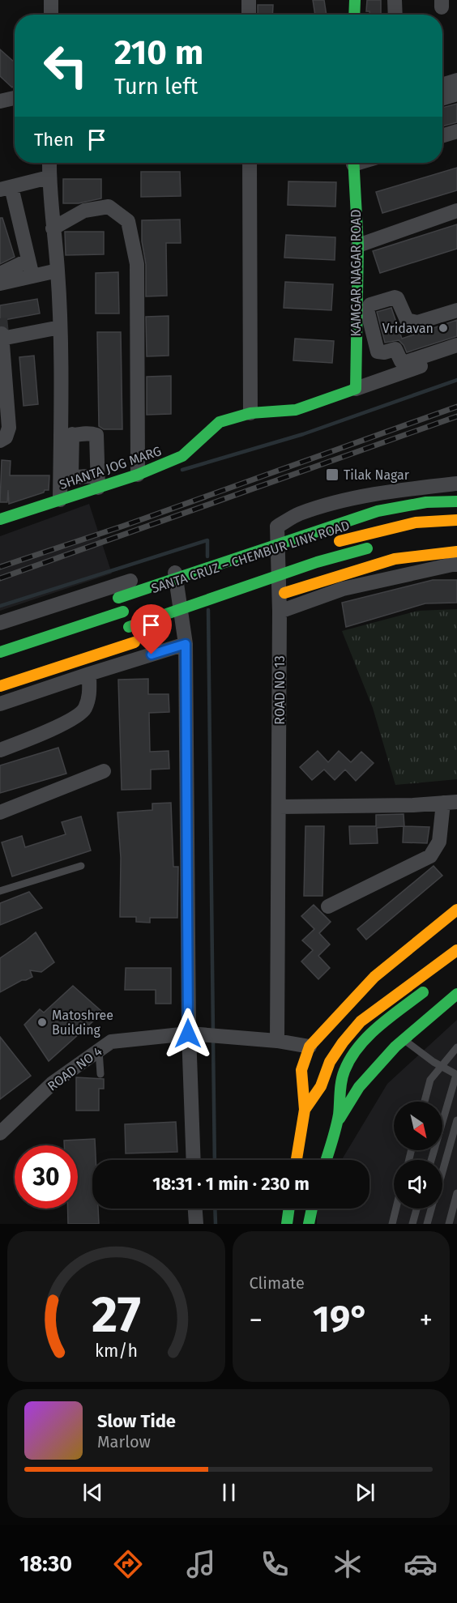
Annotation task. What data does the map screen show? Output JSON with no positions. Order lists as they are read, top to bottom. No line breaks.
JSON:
{"streets":{"main road":["KAMGAR NAGAR ROAD","SHANTA JOG MARG","SANTA CRUZ – CHEMBUR LINK ROAD"],"street":["ROAD NO 13","ROAD NO 4"]},"crossings":[["ROAD NO 13","ROAD NO 4"]],"places":{"other":["Vridavan","Matoshree Building"],"transit":["Tilak Nagar"]},"north":"bottom right","page":{"turn":["210 m","Turn left"],"then":"Then","limit":"30","trip":"18:31 · 1 min · 230 m","tile":"Climate","heat":["−","19°","+"],"song":["Slow Tide","Marlow"],"tabs":"18:30","gauge":["27","km/h"]}}
